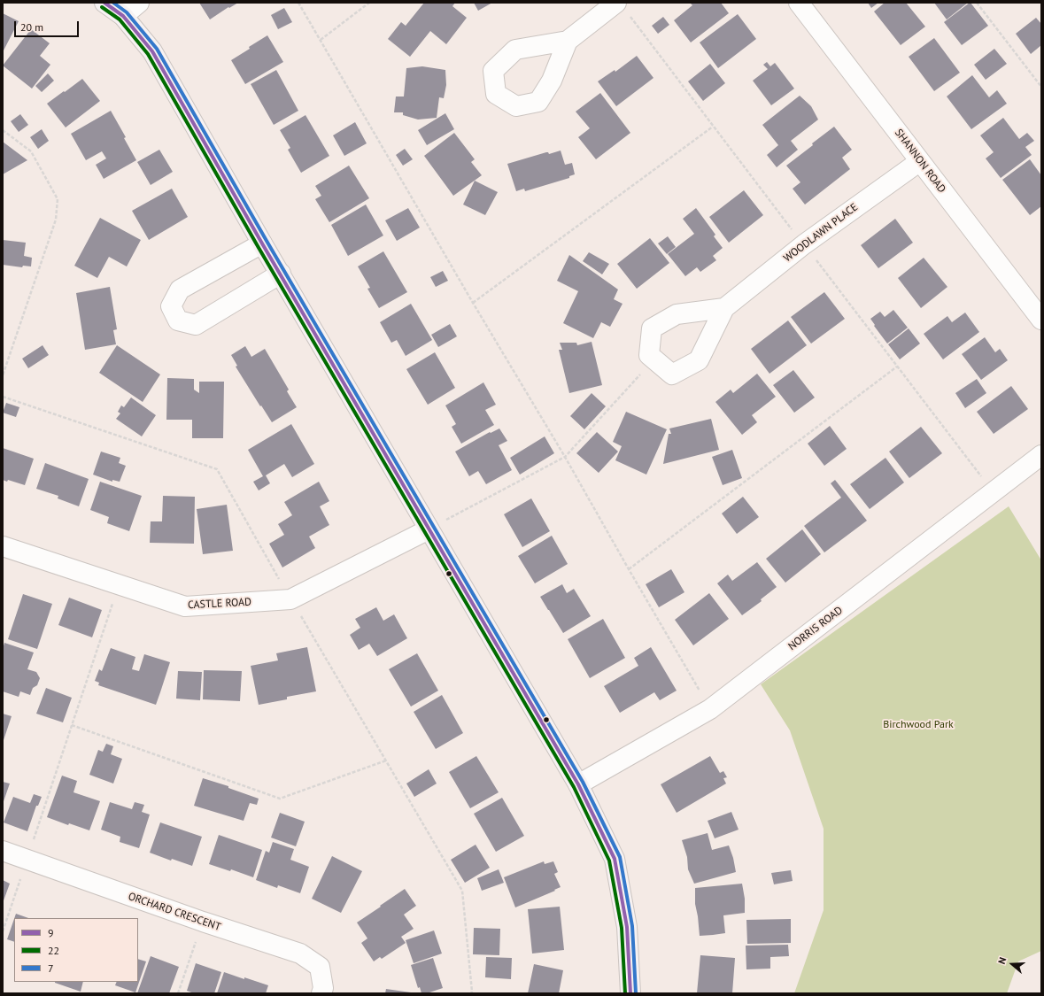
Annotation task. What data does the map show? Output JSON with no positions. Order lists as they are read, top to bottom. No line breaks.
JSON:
{"streets":{"street":["SHANNON ROAD","WOODLAWN PLACE","CASTLE ROAD","NORRIS ROAD","ORCHARD CRESCENT"]},"crossings":[["SHANNON ROAD","WOODLAWN PLACE"]],"parks":["Birchwood Park"],"lines":["transit line 9","transit line 7","transit line 22"],"legend":["9","22","7"],"scale_bar":"20 m","north":"left"}
